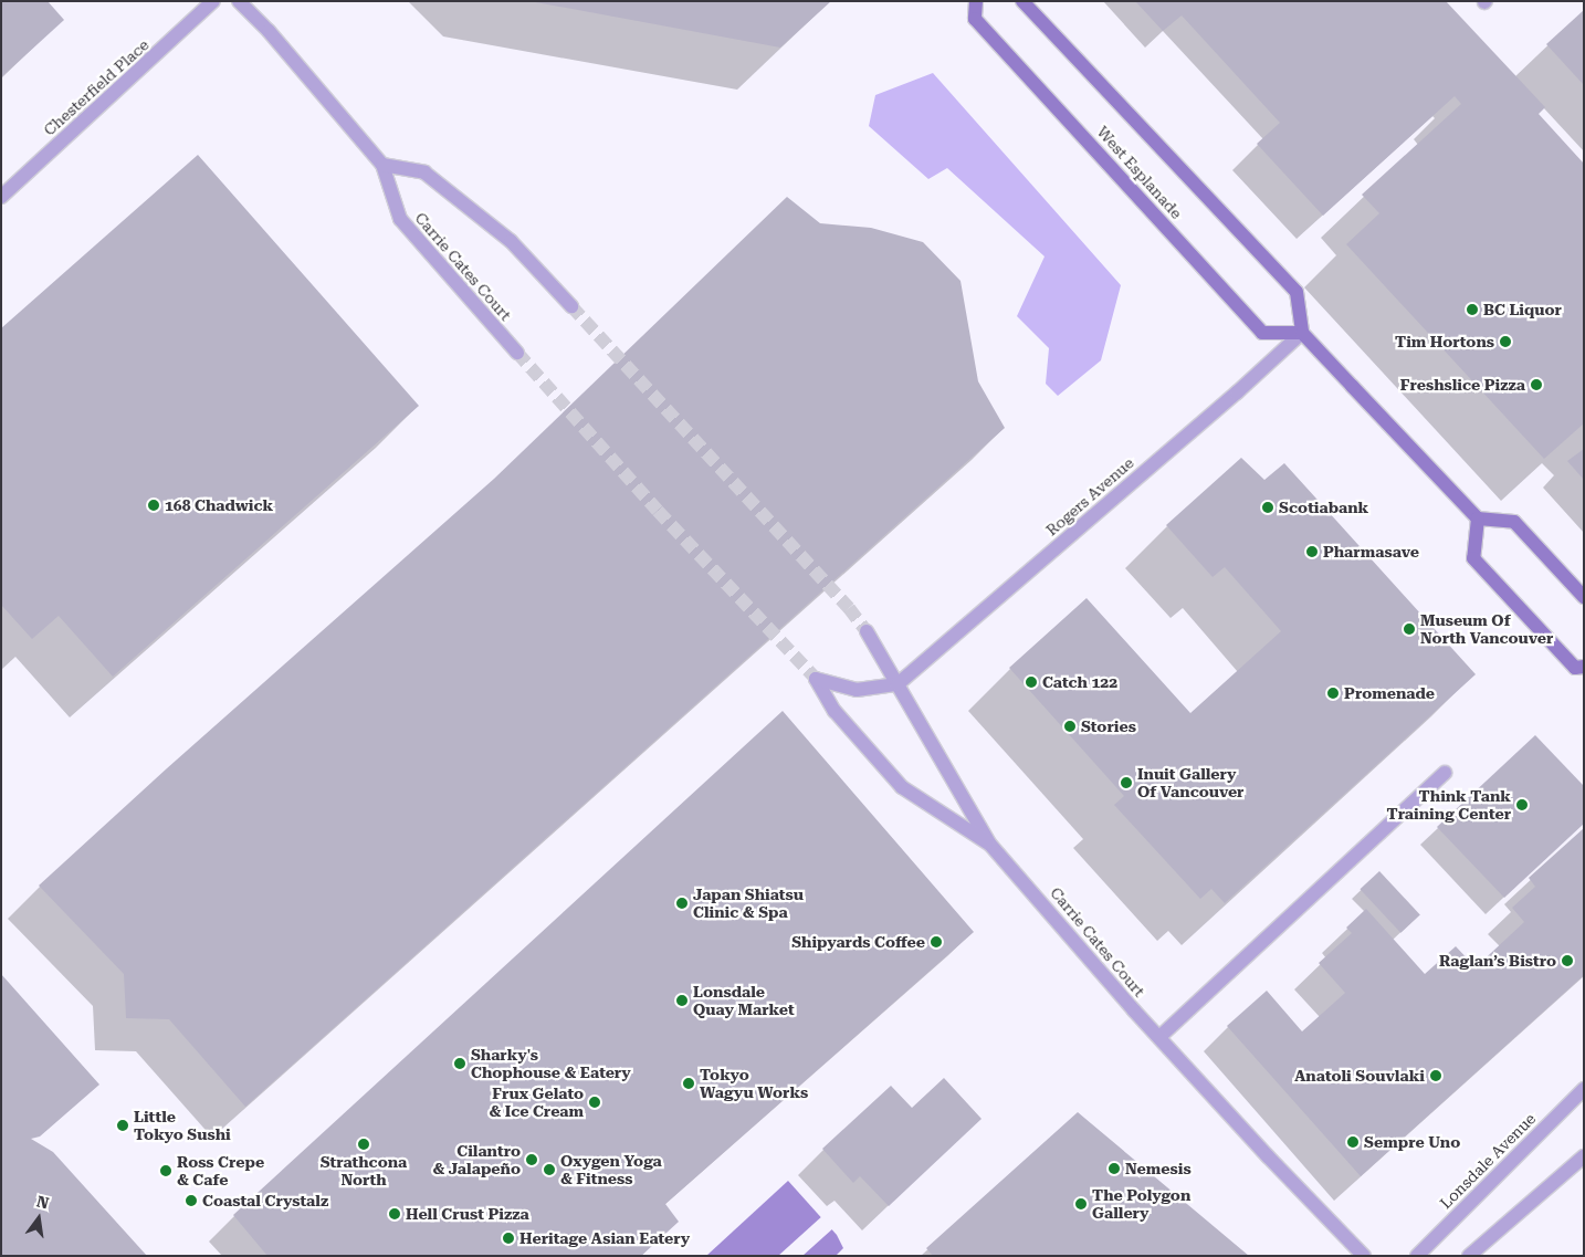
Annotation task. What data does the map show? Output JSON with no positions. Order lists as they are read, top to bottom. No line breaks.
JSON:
{"streets":{"main road":["West Esplanade"],"street":["Chesterfield Place","Carrie Cates Court","Rogers Avenue","Lonsdale Avenue"]},"crossings":[["West Esplanade","Rogers Avenue"],["Carrie Cates Court","Rogers Avenue"]],"places":["BC Liquor","Tim Hortons","Freshslice Pizza","168 Chadwick","Scotiabank","Pharmasave","Museum Of North Vancouver","Catch 122","Promenade","Stories","Inuit Gallery Of Vancouver","Think Tank Training Center","Japan Shiatsu Clinic & Spa","Shipyards Coffee","Raglan’s Bistro","Lonsdale Quay Market","Sharky's Chophouse & Eatery","Anatoli Souvlaki","Tokyo Wagyu Works","Frux Gelato & Ice Cream","Little Tokyo Sushi","Sempre Uno","Strathcona North","Cilantro & Jalapeño","Nemesis","Oxygen Yoga & Fitness","Ross Crepe & Cafe","Coastal Crystalz","The Polygon Gallery","Hell Crust Pizza","Heritage Asian Eatery"],"north":"top"}
